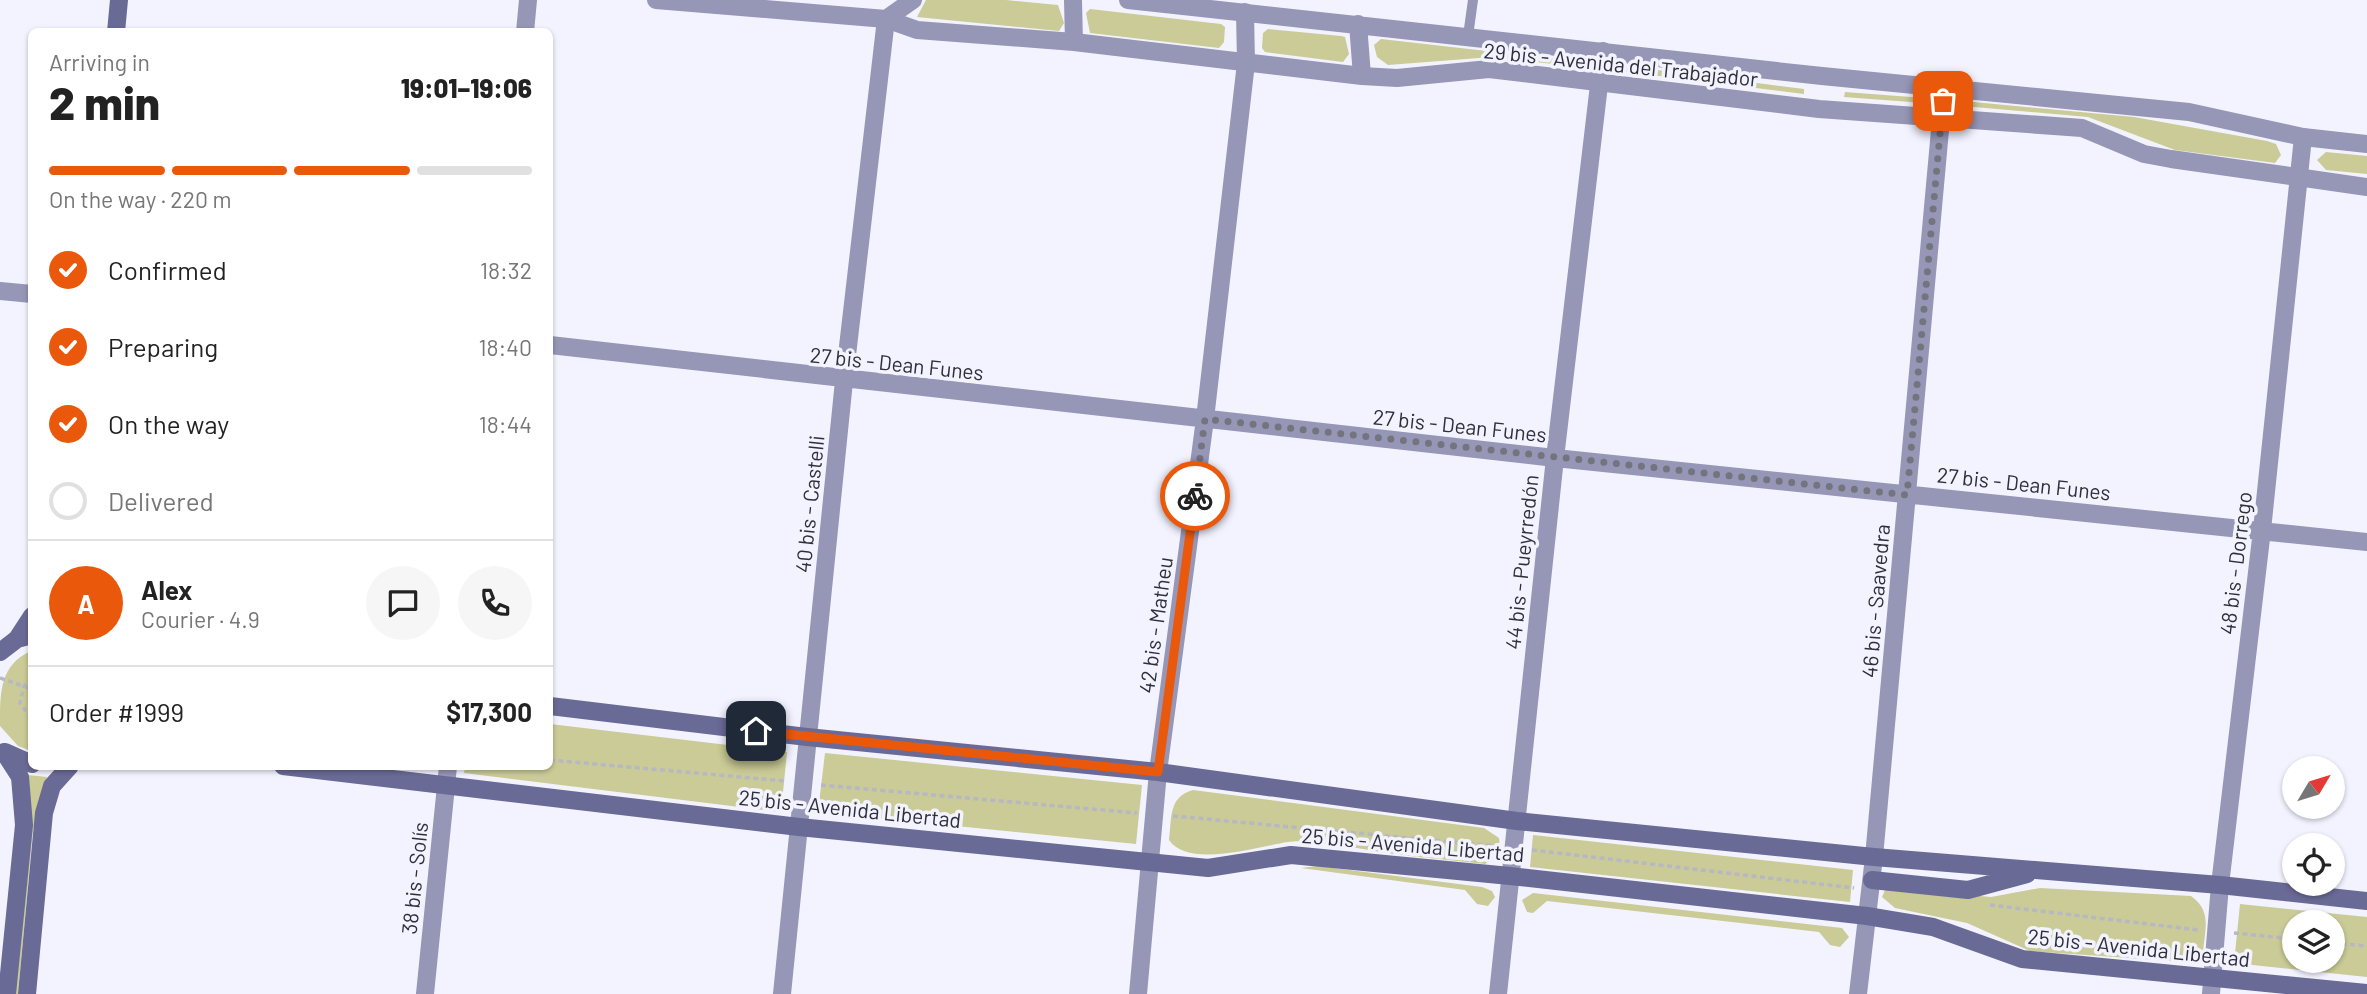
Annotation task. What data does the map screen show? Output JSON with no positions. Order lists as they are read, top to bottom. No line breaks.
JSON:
{"streets":{"main road":["25 bis - Avenida Libertad"],"street":["29 bis - Avenida del Trabajador","27 bis - Dean Funes","40 bis - Castelli","44 bis - Pueyrredón","48 bis - Dorrego","46 bis - Saavedra","42 bis - Matheu","38 bis - Solís"]},"crossings":[["29 bis - Avenida del Trabajador","40 bis - Castelli"],["29 bis - Avenida del Trabajador","44 bis - Pueyrredón"],["29 bis - Avenida del Trabajador","48 bis - Dorrego"],["29 bis - Avenida del Trabajador","46 bis - Saavedra"],["29 bis - Avenida del Trabajador","42 bis - Matheu"],["27 bis - Dean Funes","40 bis - Castelli"],["27 bis - Dean Funes","44 bis - Pueyrredón"],["27 bis - Dean Funes","48 bis - Dorrego"],["27 bis - Dean Funes","46 bis - Saavedra"],["27 bis - Dean Funes","42 bis - Matheu"],["40 bis - Castelli","25 bis - Avenida Libertad"],["44 bis - Pueyrredón","25 bis - Avenida Libertad"],["48 bis - Dorrego","25 bis - Avenida Libertad"],["46 bis - Saavedra","25 bis - Avenida Libertad"],["42 bis - Matheu","25 bis - Avenida Libertad"],["25 bis - Avenida Libertad","38 bis - Solís"]],"north":"top right","page":{"heading":["2 min","Arriving in","19:01–19:06"],"panel":["Alex","Courier · 4.9","Order #1999","$17,300"],"bar":"On the way · 220 m","list":[["Confirmed","18:32"],["Preparing","18:40"],["On the way","18:44"],"Delivered"],"round":"A"}}
